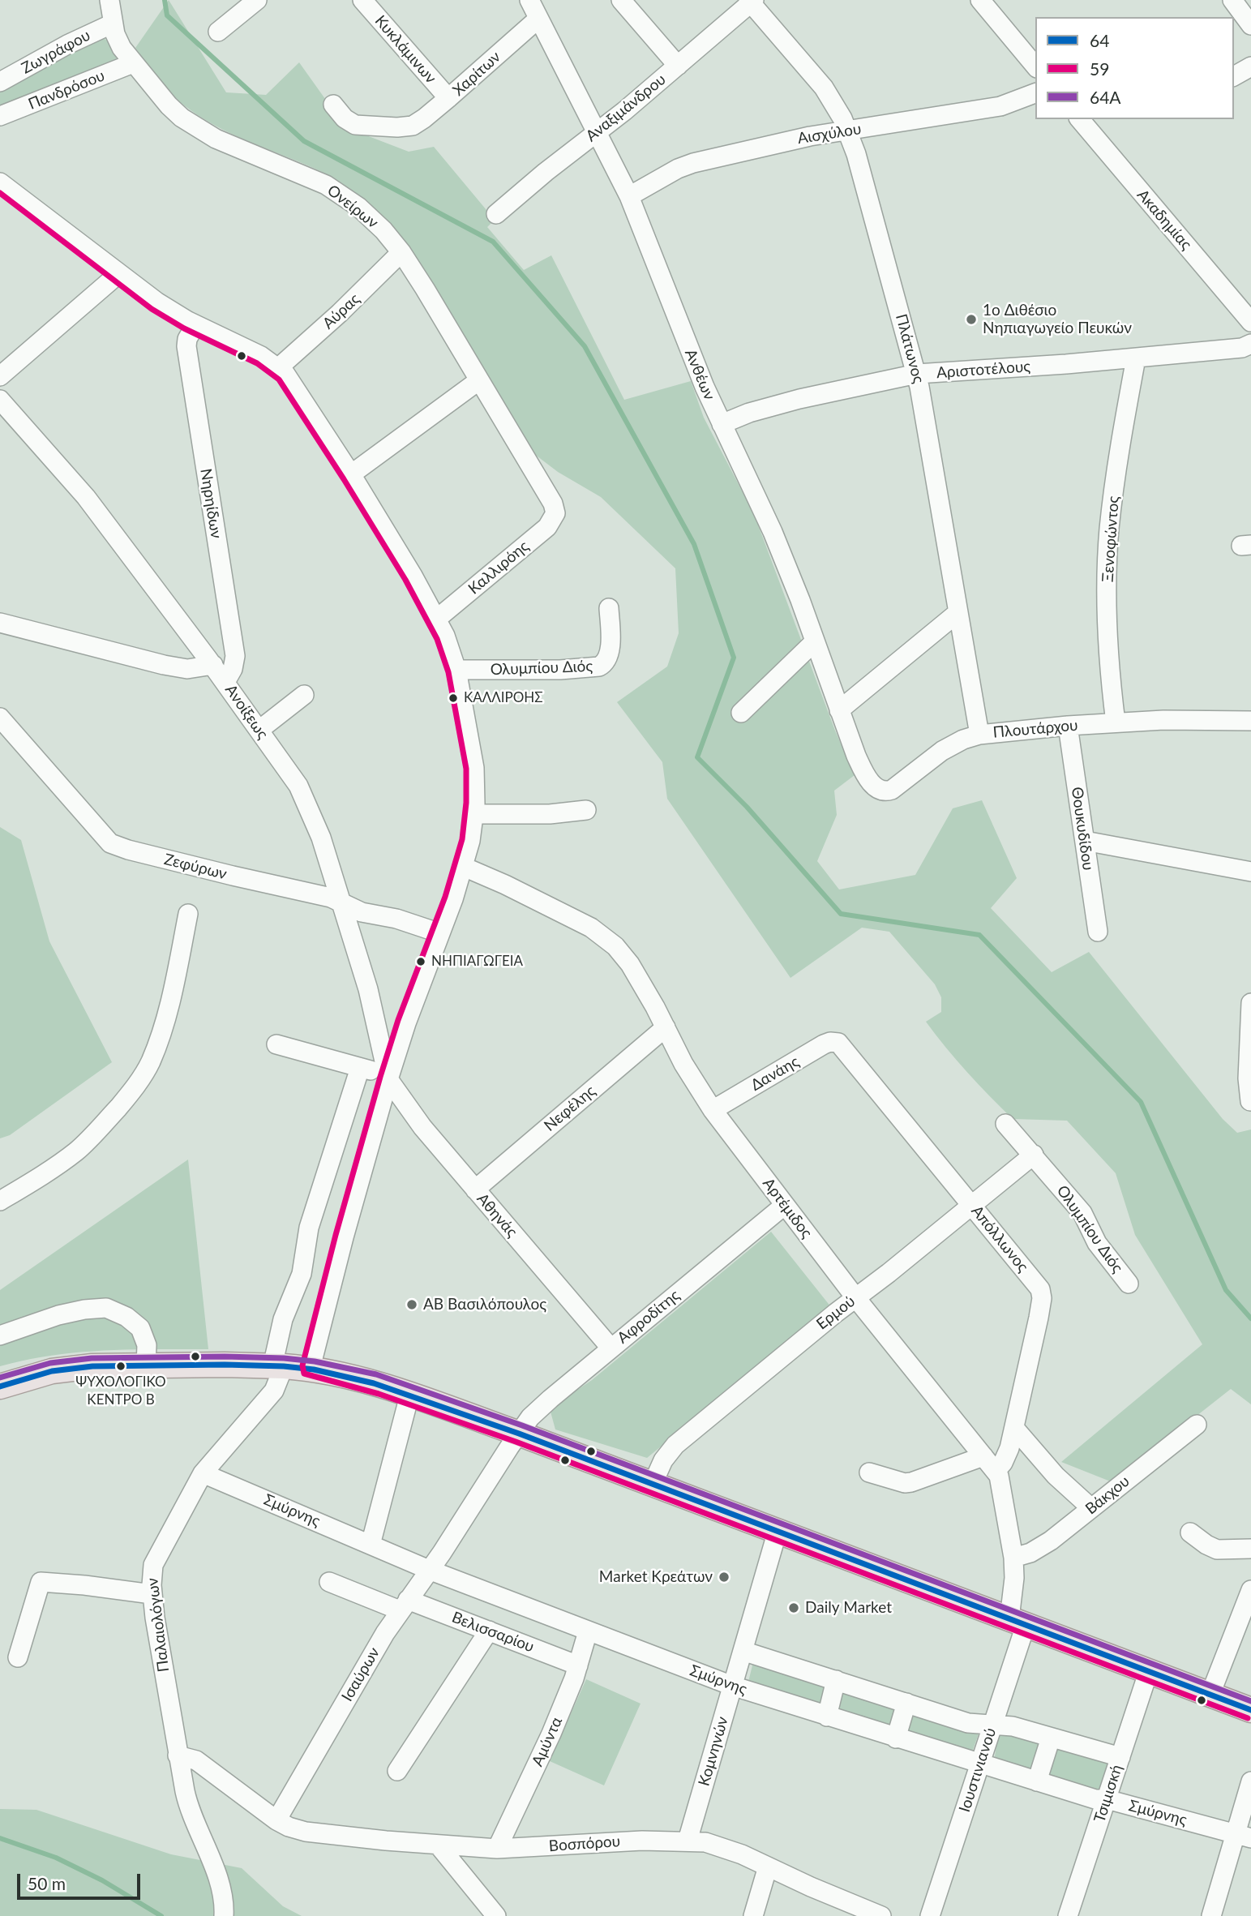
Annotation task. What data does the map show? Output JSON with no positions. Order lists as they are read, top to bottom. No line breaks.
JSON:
{"streets":{"street":["Κυκλάμινων","Ζωγράφου","Χαρίτων","Πανδρόσου","Αναξιμάνδρου","Αισχύλου","Ονείρων","Ακαδημίας","Αύρας","Πλάτωνος","Αριστοτέλους","Ανθέων","Νηρηίδων","Ξενοφώντος","Καλλιρόης","Ολυμπίου Διός","Ανοίξεως","Πλουτάρχου","Θουκυδίδου","Ζεφύρων","Δανάης","Νεφέλης","Αρτέμιδος","Αθηνάς","Απόλλωνος","Ερμού","Αφροδίτης","Βάκχου","Σμύρνης","Παλαιολόγων","Βελισσαρίου","Ισαύρων","Αμύντα","Κομνηνών","Ιουστινιανού","Τσιμισκή","Βοσπόρου"]},"crossings":[["Κυκλάμινων","Χαρίτων"],["Ζωγράφου","Ονείρων"],["Χαρίτων","Ανθέων"],["Πανδρόσου","Ονείρων"],["Αναξιμάνδρου","Πλάτωνος"],["Αναξιμάνδρου","Ανθέων"],["Αισχύλου","Πλάτωνος"],["Αισχύλου","Ανθέων"],["Ονείρων","Αύρας"],["Ονείρων","Καλλιρόης"],["Πλάτωνος","Αριστοτέλους"],["Πλάτωνος","Πλουτάρχου"],["Αριστοτέλους","Ανθέων"],["Αριστοτέλους","Ξενοφώντος"],["Ανθέων","Πλουτάρχου"],["Νηρηίδων","Ανοίξεως"],["Ξενοφώντος","Πλουτάρχου"],["Ολυμπίου Διός","Ερμού"],["Ανοίξεως","Ζεφύρων"],["Ανοίξεως","Αθηνάς"],["Πλουτάρχου","Θουκυδίδου"],["Δανάης","Αρτέμιδος"],["Δανάης","Απόλλωνος"],["Νεφέλης","Αρτέμιδος"],["Νεφέλης","Αθηνάς"],["Αρτέμιδος","Απόλλωνος"],["Αρτέμιδος","Ερμού"],["Αρτέμιδος","Αφροδίτης"],["Αρτέμιδος","Βάκχου"],["Αρτέμιδος","Ιουστινιανού"],["Αθηνάς","Αφροδίτης"],["Απόλλωνος","Ερμού"],["Αφροδίτης","Ισαύρων"],["Σμύρνης","Παλαιολόγων"],["Σμύρνης","Ισαύρων"],["Σμύρνης","Αμύντα"],["Σμύρνης","Κομνηνών"],["Σμύρνης","Ιουστινιανού"],["Σμύρνης","Τσιμισκή"],["Βελισσαρίου","Ισαύρων"],["Βελισσαρίου","Αμύντα"],["Ισαύρων","Βοσπόρου"],["Αμύντα","Βοσπόρου"],["Κομνηνών","Βοσπόρου"]],"places":["1ο Διθέσιο Νηπιαγωγείο Πευκών","ΚΑΛΛΙΡΟΗΣ","ΝΗΠΙΑΓΩΓΕΙΑ","ΑΒ Βασιλόπουλος","ΨΥΧΟΛΟΓΙΚΟ ΚΕΝΤΡΟ B","Market Κρεάτων","Daily Market"],"lines":["transit line 59","transit line 64Α","transit line 64"],"legend":["64","59","64Α"],"scale_bar":"50 m"}
